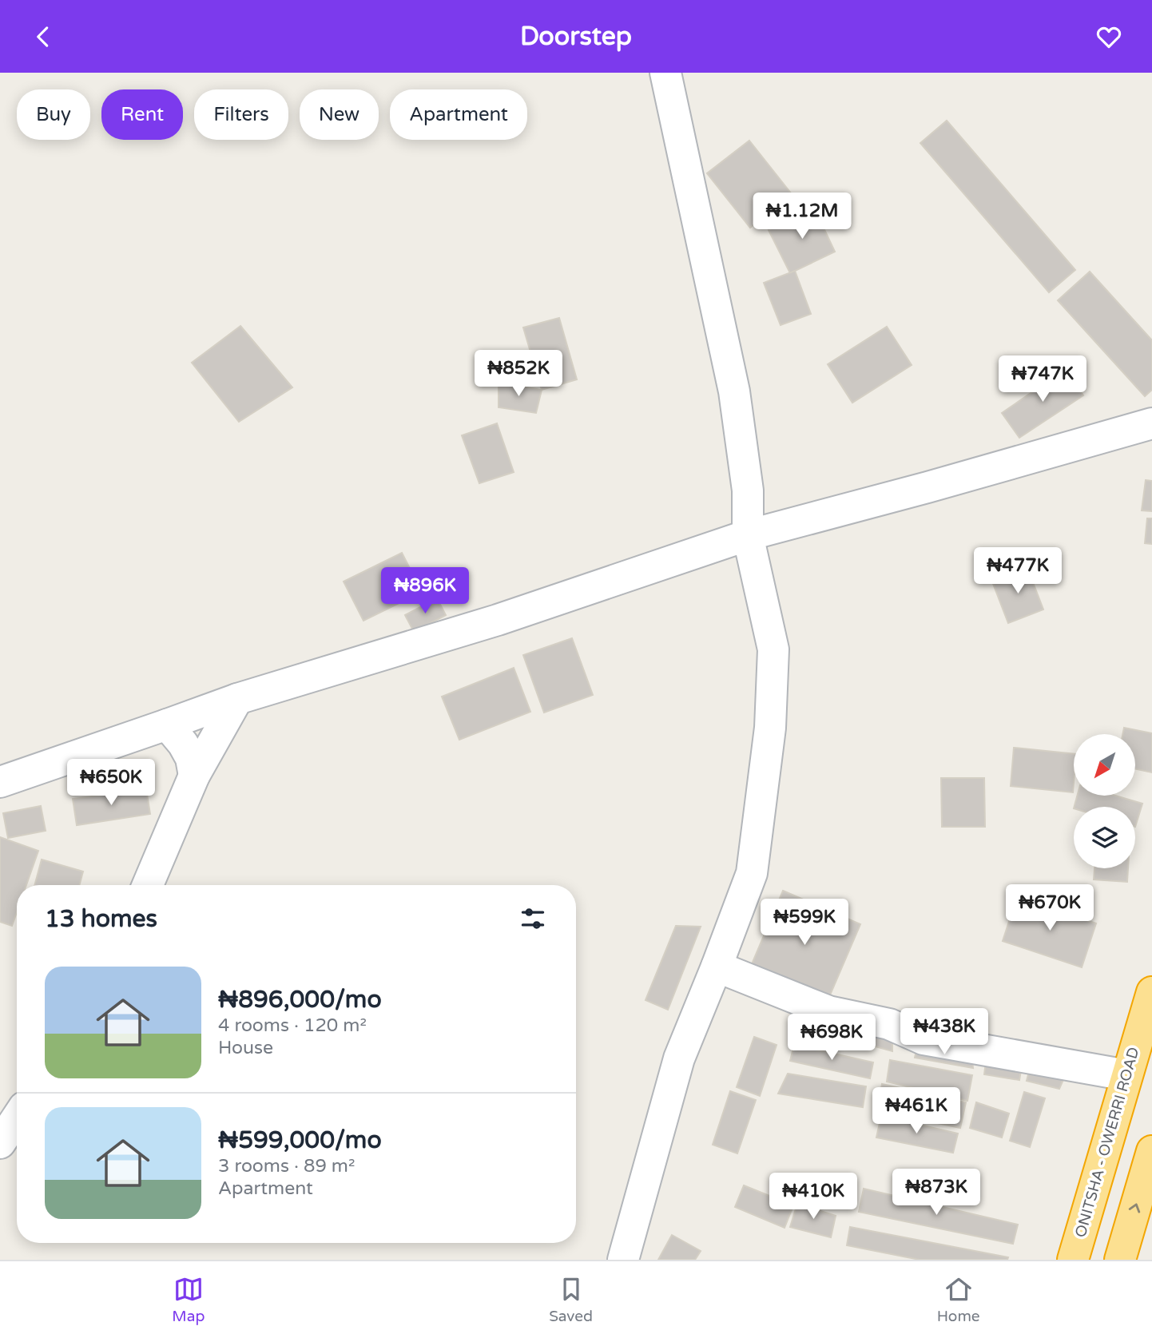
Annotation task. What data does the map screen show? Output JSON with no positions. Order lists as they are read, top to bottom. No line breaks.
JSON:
{"streets":{"highway":["ONITSHA - OWERRI ROAD"]},"north":"bottom left","page":{"header":"Doorstep","chip":["Buy","Rent","Filters","New","Apartment"],"price":["₦1.12M","₦852K","₦747K","₦477K","₦896K","₦650K","₦670K","₦599K","₦438K","₦698K","₦461K","₦873K","₦410K"],"heading":"13 homes","list":[{"name":"₦896,000/mo","note":"4 rooms · 120 m² · House"},{"name":"₦599,000/mo","note":"3 rooms · 89 m² · Apartment"}],"tabs":["Map","Saved","Home"]}}
